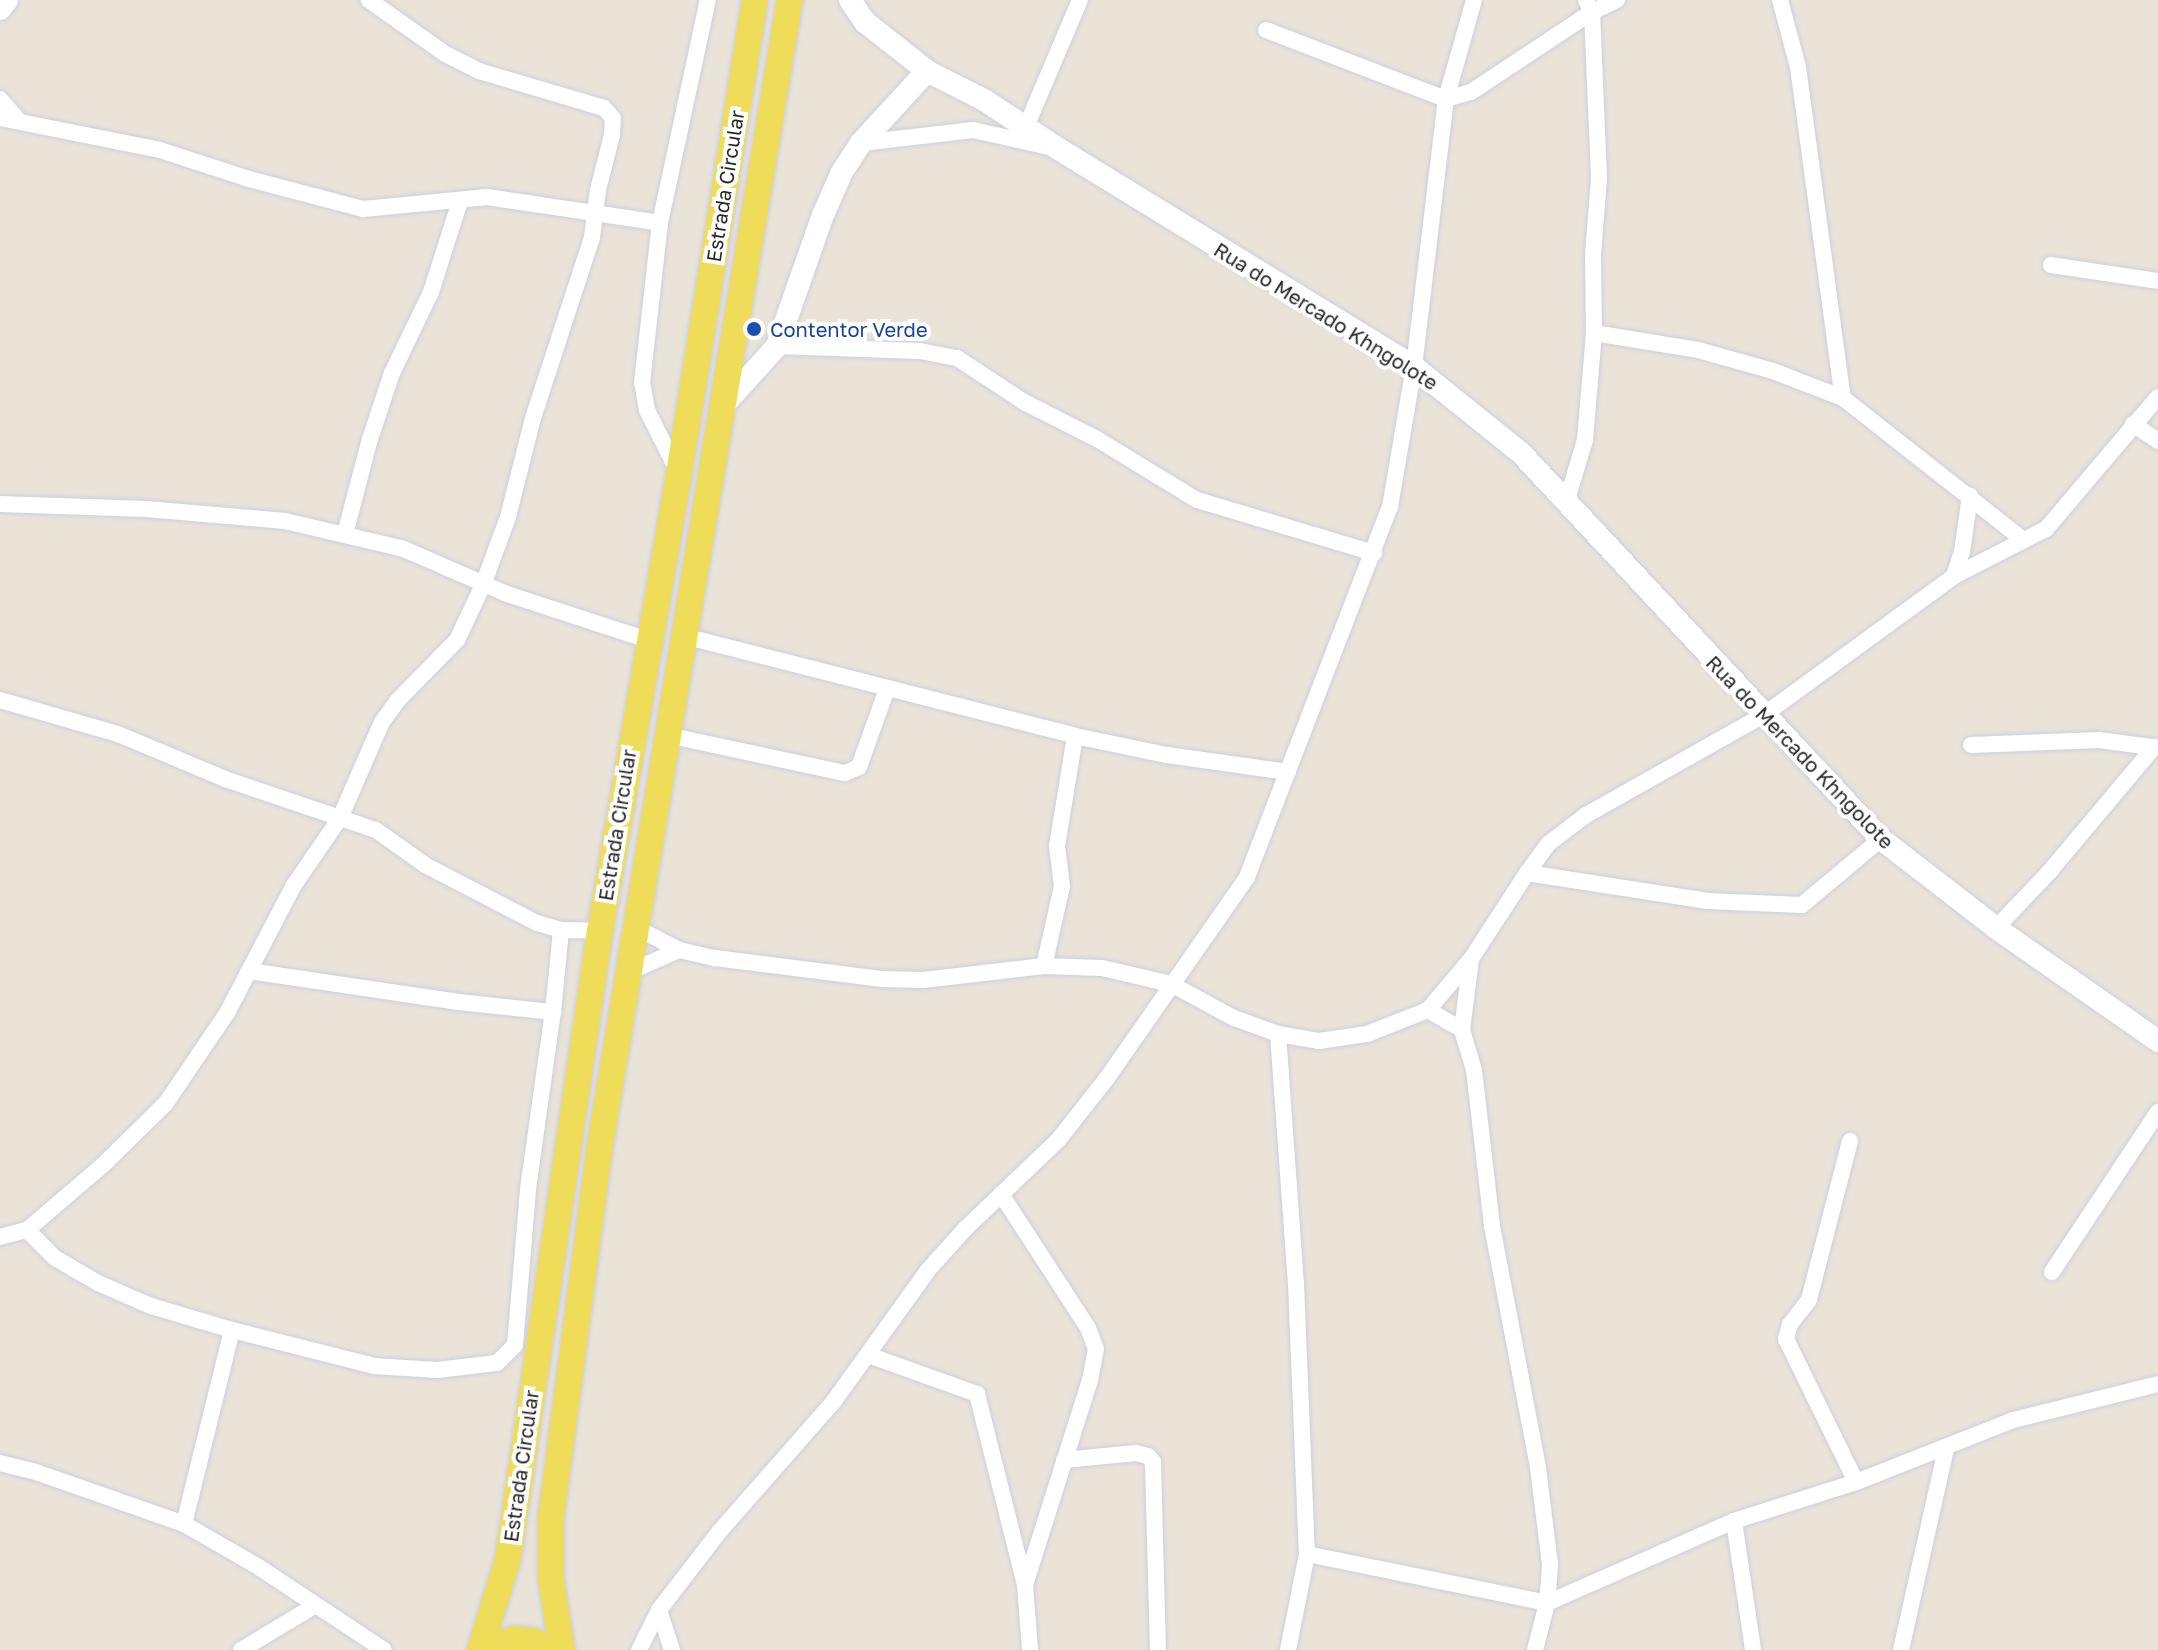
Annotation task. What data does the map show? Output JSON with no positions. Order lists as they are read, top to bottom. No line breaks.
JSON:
{"streets":{"main road":["Estrada Circular"],"street":["Rua do Mercado Khngolote"]},"places":["Contentor Verde"]}
